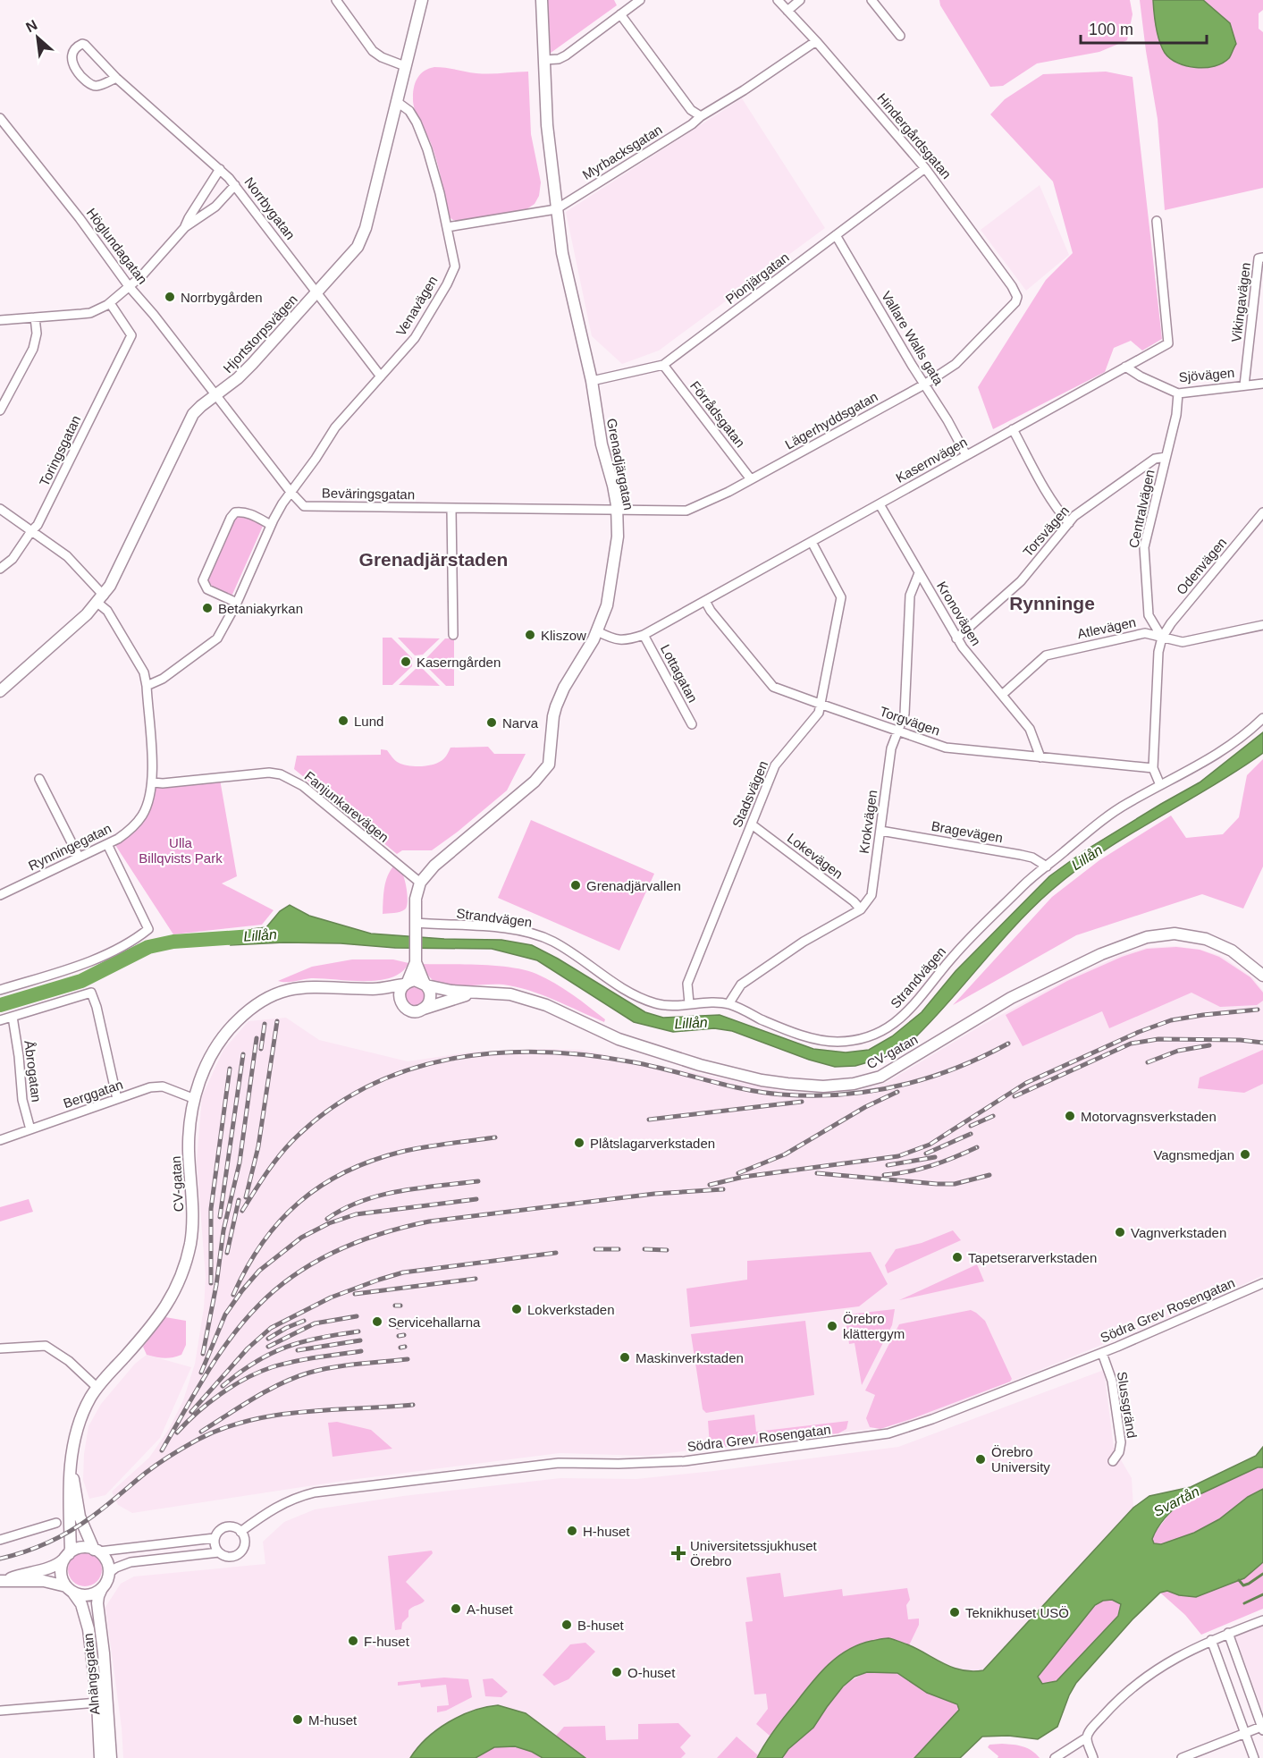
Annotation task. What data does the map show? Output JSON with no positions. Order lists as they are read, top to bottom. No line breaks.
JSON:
{"streets":{"street":["Hindergårdsgatan","Myrbacksgatan","Norrbygatan","Höglundagatan","Pionjärgatan","Vikingavägen","Venavägen","Hjortstorpsvägen","Vallare Walls gata","Sjövägen","Förrådsgatan","Lägerhyddsgatan","Toringsgatan","Kasernvägen","Grenadjärgatan","Beväringsgatan","Centralvägen","Torsvägen","Odenvägen","Kronovägen","Atlevägen","Lottagatan","Torgvägen","Stadsvägen","Fanjunkarevägen","Krokvägen","Bragevägen","Rynningegatan","Lokevägen","Strandvägen","CV-gatan","Åbrogatan","Berggatan","Södra Grev Rosengatan","Slussgränd","Alnängsgatan"]},"crossings":[["Hindergårdsgatan","Myrbacksgatan"],["Hindergårdsgatan","Pionjärgatan"],["Hindergårdsgatan","Lägerhyddsgatan"],["Myrbacksgatan","Grenadjärgatan"],["Norrbygatan","Venavägen"],["Norrbygatan","Hjortstorpsvägen"],["Höglundagatan","Venavägen"],["Höglundagatan","Hjortstorpsvägen"],["Höglundagatan","Beväringsgatan"],["Pionjärgatan","Vallare Walls gata"],["Pionjärgatan","Förrådsgatan"],["Pionjärgatan","Grenadjärgatan"],["Vikingavägen","Sjövägen"],["Venavägen","Hjortstorpsvägen"],["Venavägen","Beväringsgatan"],["Venavägen","Rynningegatan"],["Hjortstorpsvägen","Rynningegatan"],["Vallare Walls gata","Lägerhyddsgatan"],["Vallare Walls gata","Kasernvägen"],["Sjövägen","Kasernvägen"],["Sjövägen","Centralvägen"],["Förrådsgatan","Lägerhyddsgatan"],["Lägerhyddsgatan","Grenadjärgatan"],["Lägerhyddsgatan","Beväringsgatan"],["Toringsgatan","Rynningegatan"],["Kasernvägen","Grenadjärgatan"],["Kasernvägen","Kronovägen"],["Kasernvägen","Lottagatan"],["Kasernvägen","Torgvägen"],["Kasernvägen","Stadsvägen"],["Grenadjärgatan","Beväringsgatan"],["Grenadjärgatan","Fanjunkarevägen"],["Centralvägen","Torsvägen"],["Centralvägen","Odenvägen"],["Centralvägen","Atlevägen"],["Torsvägen","Kronovägen"],["Odenvägen","Atlevägen"],["Kronovägen","Atlevägen"],["Kronovägen","Torgvägen"],["Kronovägen","Krokvägen"],["Torgvägen","Stadsvägen"],["Torgvägen","Krokvägen"],["Stadsvägen","Lokevägen"],["Stadsvägen","Strandvägen"],["Fanjunkarevägen","Rynningegatan"],["Krokvägen","Bragevägen"],["Krokvägen","Lokevägen"],["Bragevägen","Strandvägen"],["CV-gatan","Berggatan"],["CV-gatan","Alnängsgatan"],["Åbrogatan","Berggatan"],["Södra Grev Rosengatan","Slussgränd"]],"districts":["Grenadjärstaden","Rynninge"],"water":["Lillån","Svartån"],"parks":["Ulla Billqvists Park"],"places":{"other":["Norrbygården","Betaniakyrkan","Kliszow","Kaserngården","Lund","Narva","Grenadjärvallen","Motorvagnsverkstaden","Plåtslagarverkstaden","Vagnsmedjan","Vagnverkstaden","Tapetserarverkstaden","Lokverkstaden","Servicehallarna","Örebro klättergym","Maskinverkstaden","Örebro University","H-huset","A-huset","Teknikhuset USÖ","B-huset","F-huset","O-huset","M-huset"],"health":["Universitetssjukhuset Örebro"]},"scale_bar":"100 m","north":"top left"}
